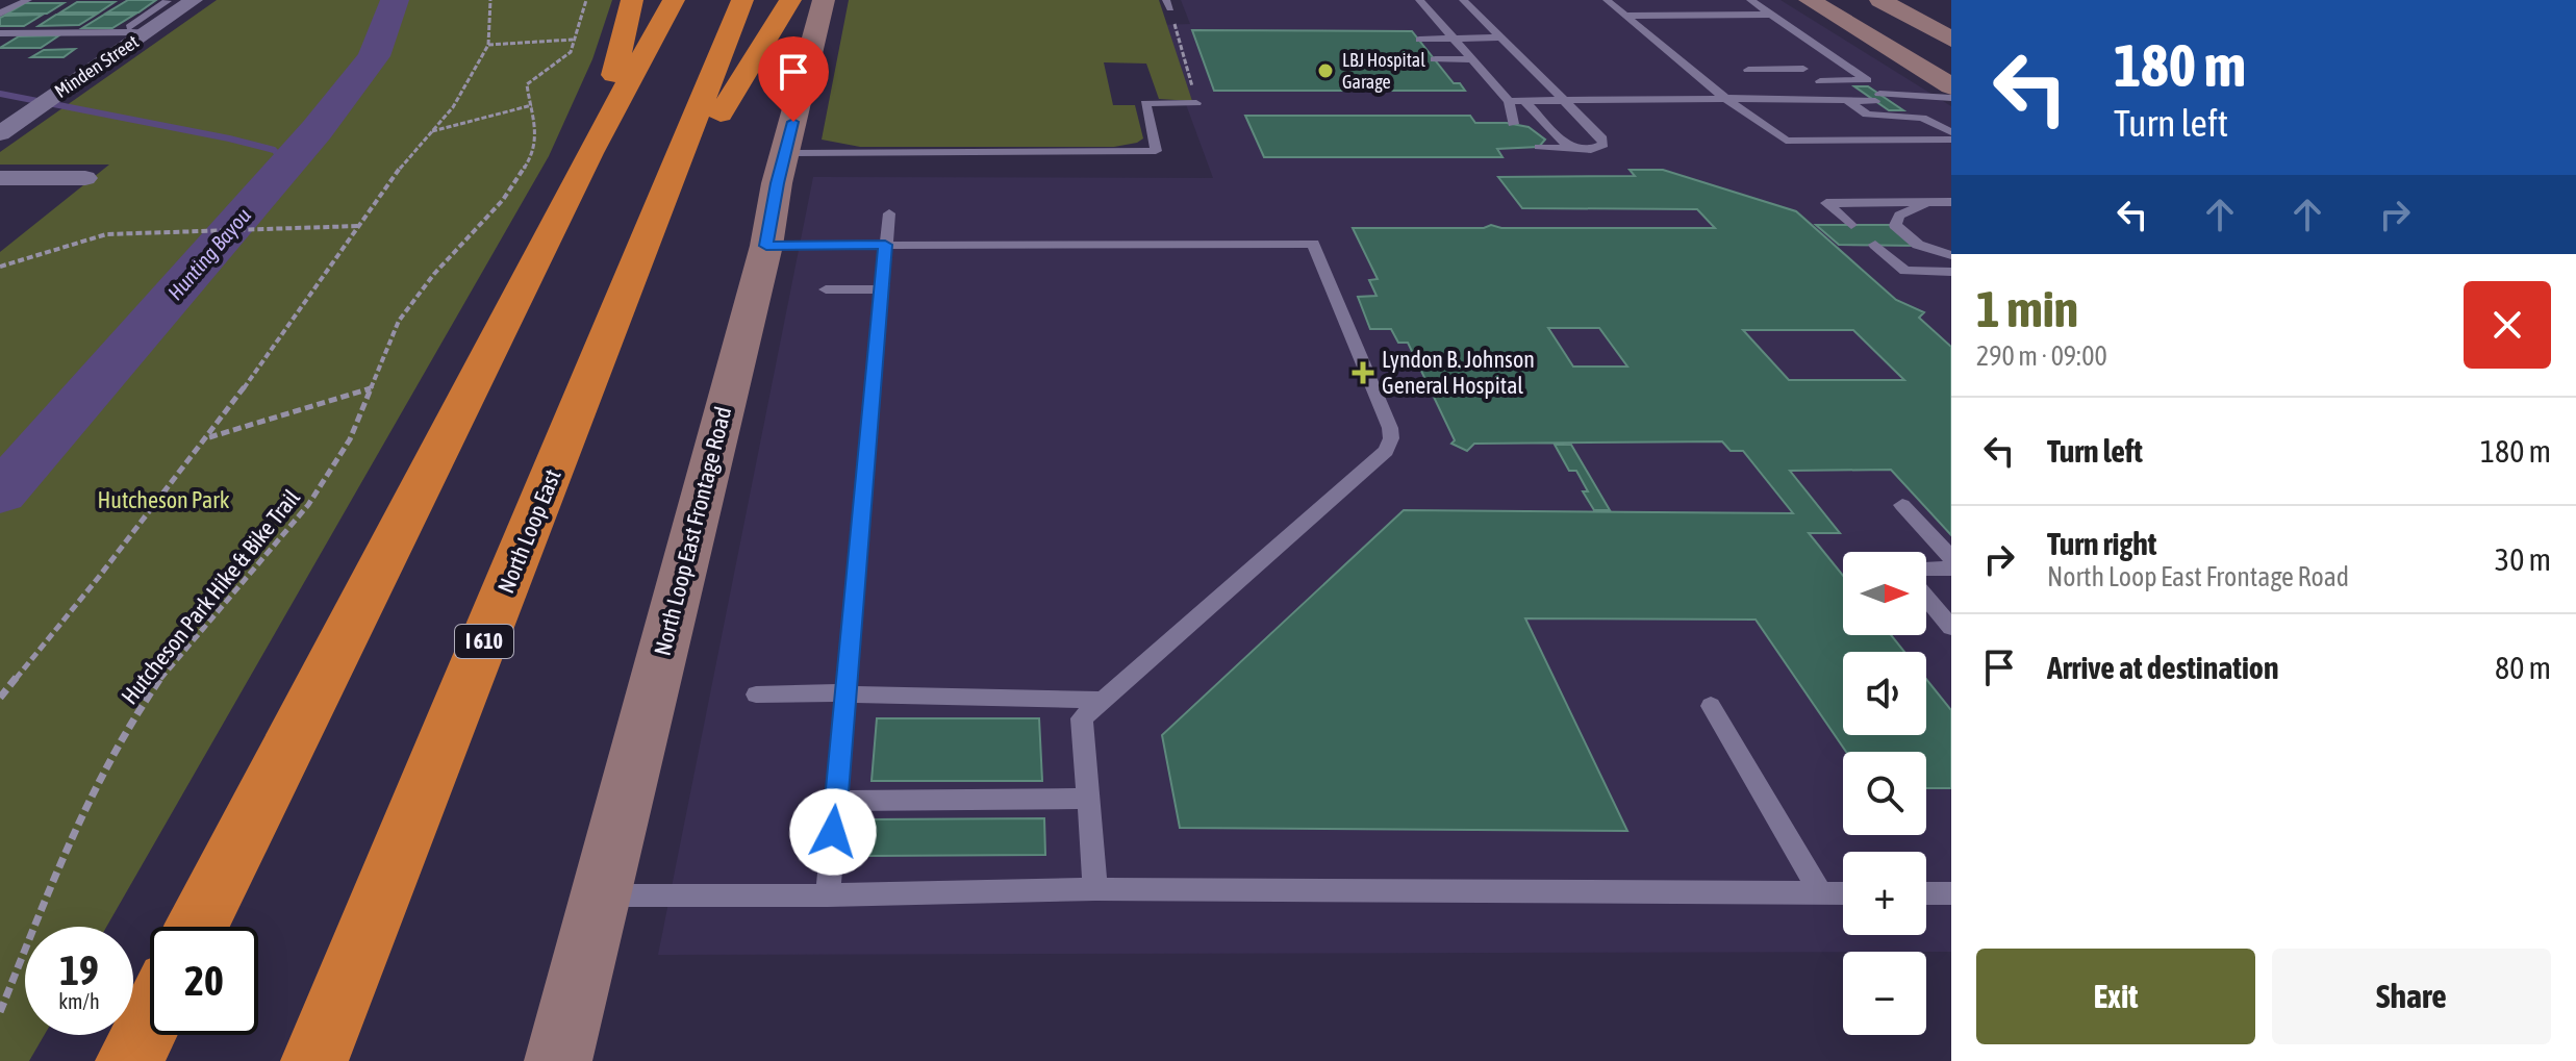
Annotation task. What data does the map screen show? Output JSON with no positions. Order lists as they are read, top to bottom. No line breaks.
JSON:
{"streets":{"highway":["North Loop East","I 610"],"main road":["North Loop East Frontage Road"],"street":["Minden Street"],"path":["Hutcheson Park Hike & Bike Trail"]},"water":["Hunting Bayou"],"parks":["Hutcheson Park"],"places":{"other":["LBJ Hospital Garage"],"health":["Lyndon B. Johnson General Hospital"]},"north":"right","page":{"turn":["180 m","Turn left"],"heading":["1 min","290 m · 09:00"],"list":[{"name":"Turn left","value":"180 m"},{"name":"Turn right","note":"North Loop East Frontage Road","value":"30 m"},{"name":"Arrive at destination","value":"80 m"}],"map_buttons":["+","−"],"speed":"19 km/h","limit":"20","buttons":["Exit","Share"]}}
